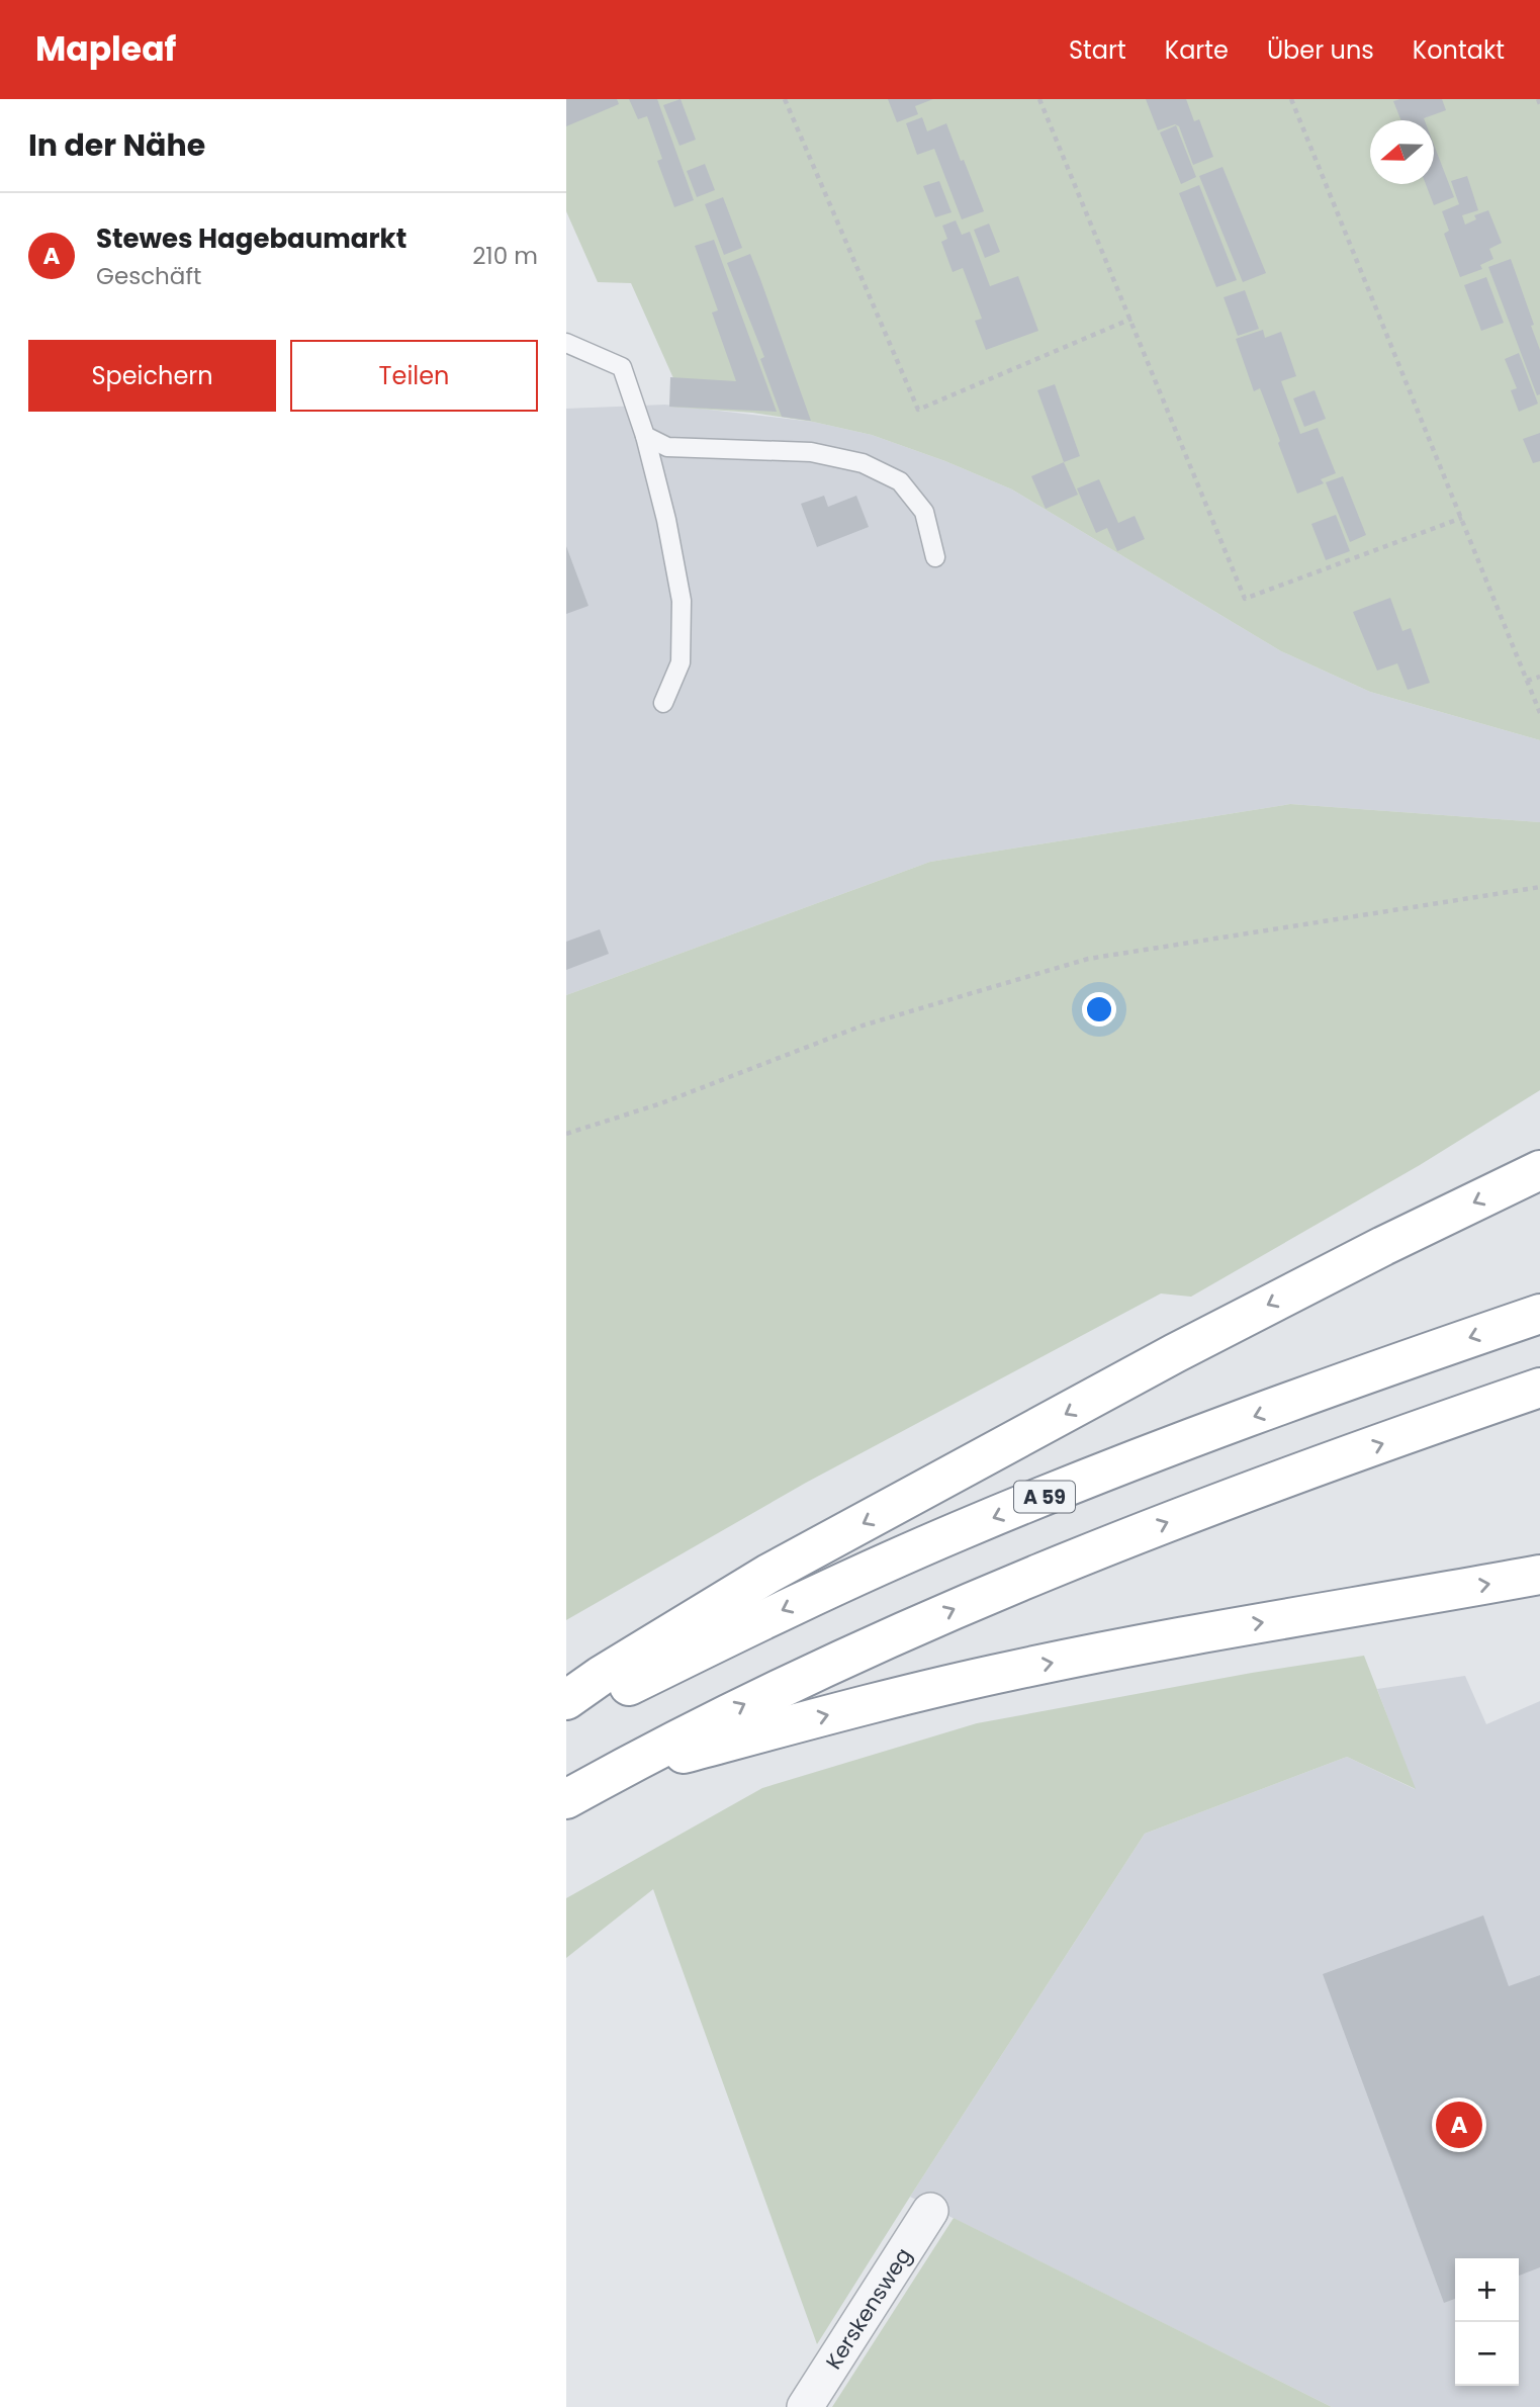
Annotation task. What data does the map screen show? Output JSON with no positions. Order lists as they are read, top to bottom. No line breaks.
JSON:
{"streets":{"highway":["A 59"],"street":["Kerskensweg"]},"north":"left","page":{"header":"Mapleaf","nav":["Start","Karte","Über uns","Kontakt"],"heading":"In der Nähe","list":[{"mark":"A","name":"Stewes Hagebaumarkt","note":"Geschäft","value":"210 m"}],"buttons":["Speichern","Teilen"],"pins":"A","map_buttons":["+","−"]}}
